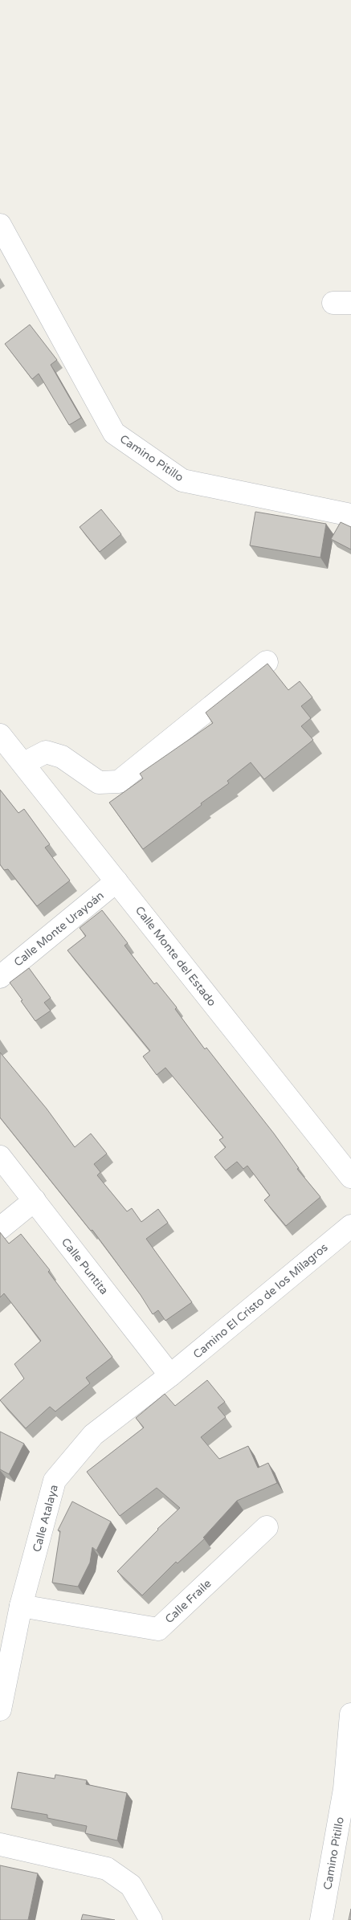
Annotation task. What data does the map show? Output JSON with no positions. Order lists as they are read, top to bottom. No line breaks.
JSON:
{"streets":{"street":["Camino Pitillo","Calle Monte Urayoán","Calle Monte del Estado","Calle Puntita","Camino El Cristo de los Milagros","Calle Atalaya","Calle Fraile"]},"crossings":[["Calle Monte Urayoán","Calle Monte del Estado"],["Calle Puntita","Camino El Cristo de los Milagros"],["Calle Puntita","Calle Atalaya"],["Camino El Cristo de los Milagros","Calle Atalaya"],["Calle Atalaya","Calle Fraile"]]}
